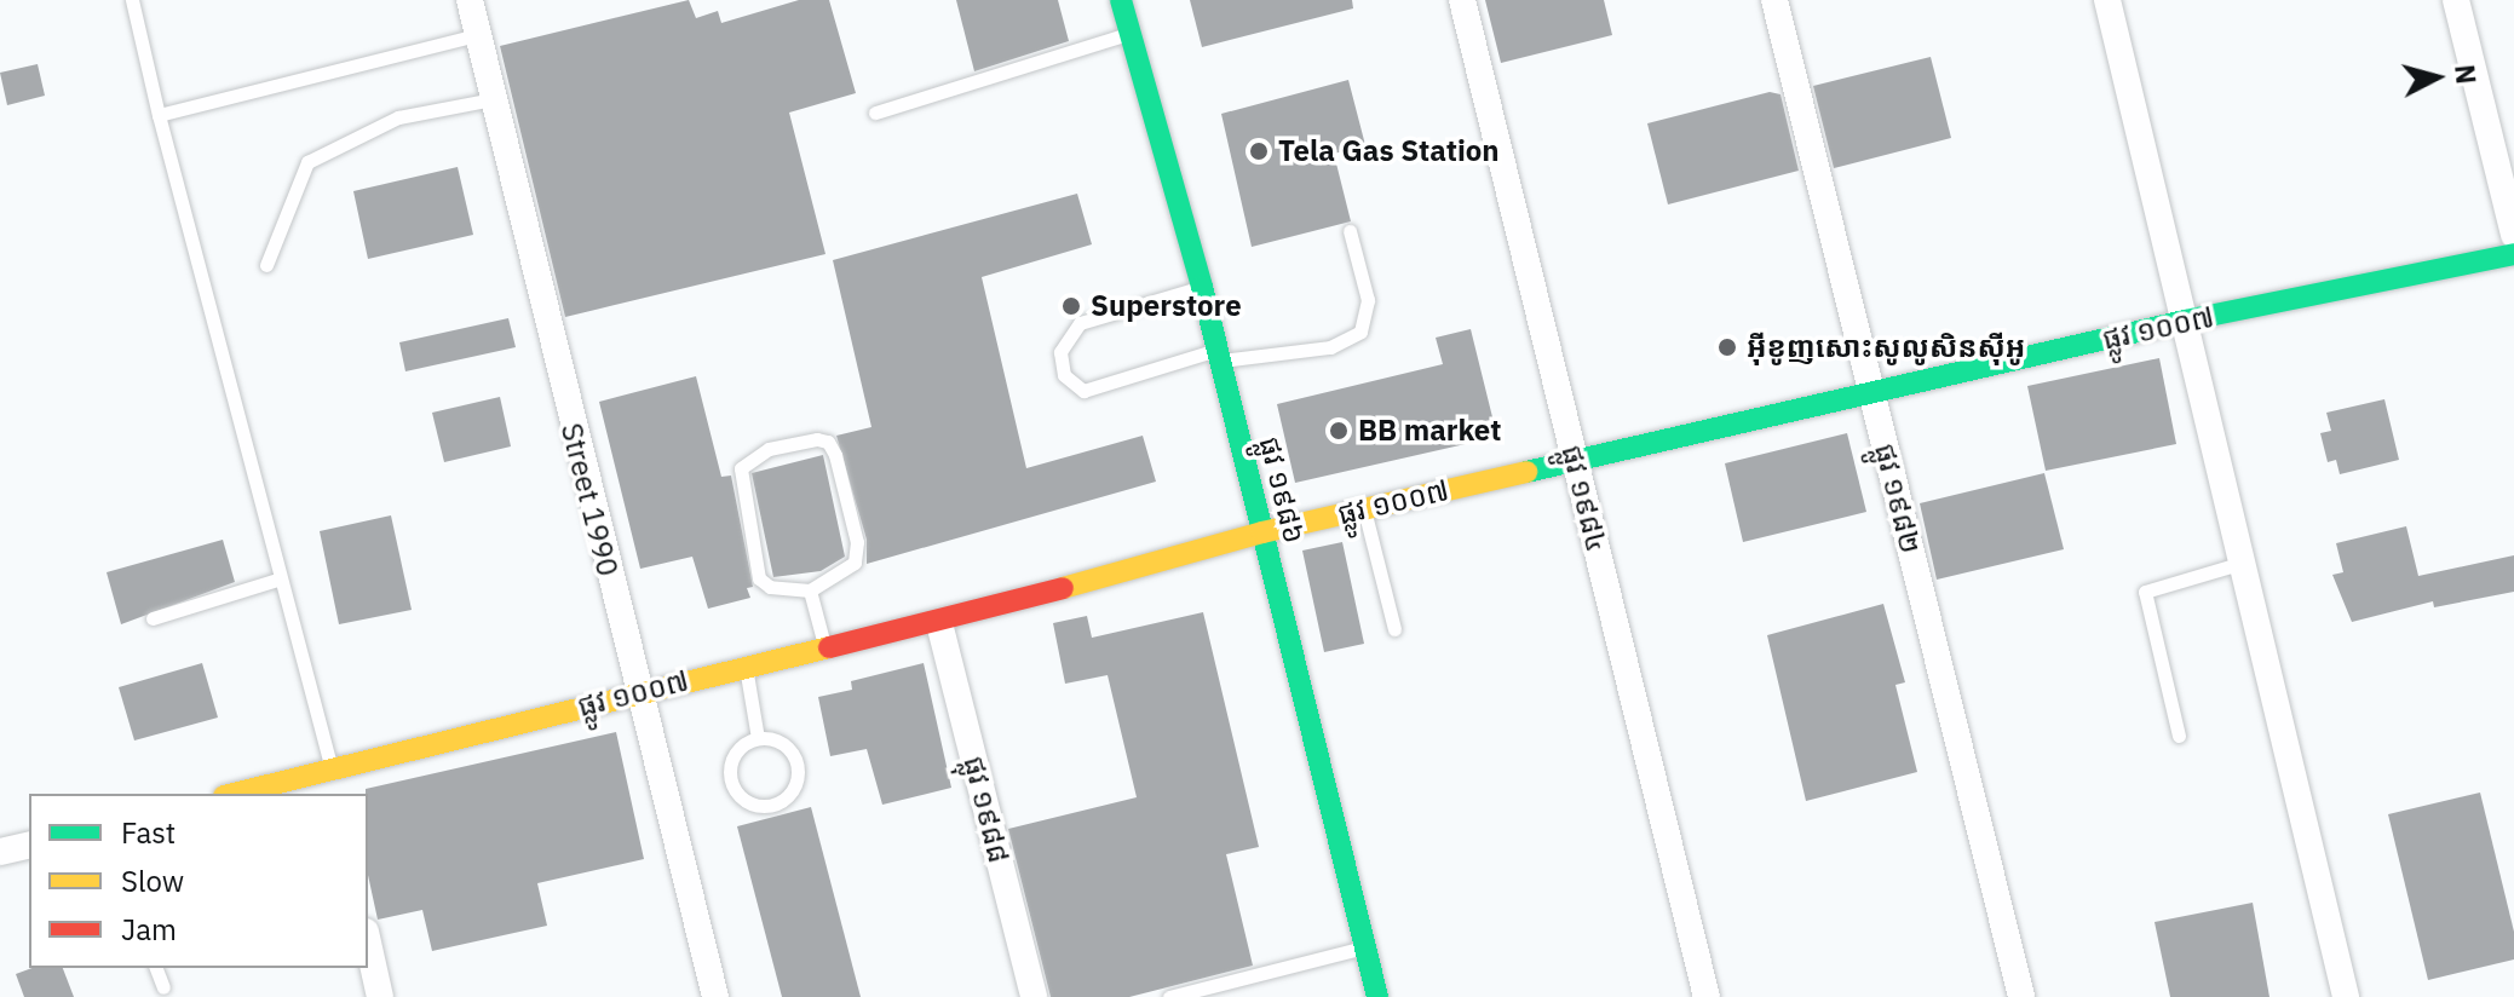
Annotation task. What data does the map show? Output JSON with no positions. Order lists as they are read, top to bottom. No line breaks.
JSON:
{"streets":{"street":["ផ្លូវ ១០០៧","ផ្លូវ ១៩៨៦","ផ្លូវ ១៩៨៤","ផ្លូវ ១៩៨២","Street 1990","ផ្លុវ ១៩៨៨"]},"crossings":[["ផ្លូវ ១០០៧","ផ្លូវ ១៩៨៦"],["ផ្លូវ ១០០៧","ផ្លូវ ១៩៨៤"],["ផ្លូវ ១០០៧","ផ្លូវ ១៩៨២"],["ផ្លូវ ១០០៧","Street 1990"],["ផ្លូវ ១០០៧","ផ្លុវ ១៩៨៨"]],"places":["Tela Gas Station","Superstore","អ៊ីខូញសោះសូលូសិនស៊ីអូ","BB market"],"legend":["Fast","Slow","Jam"],"north":"right"}
